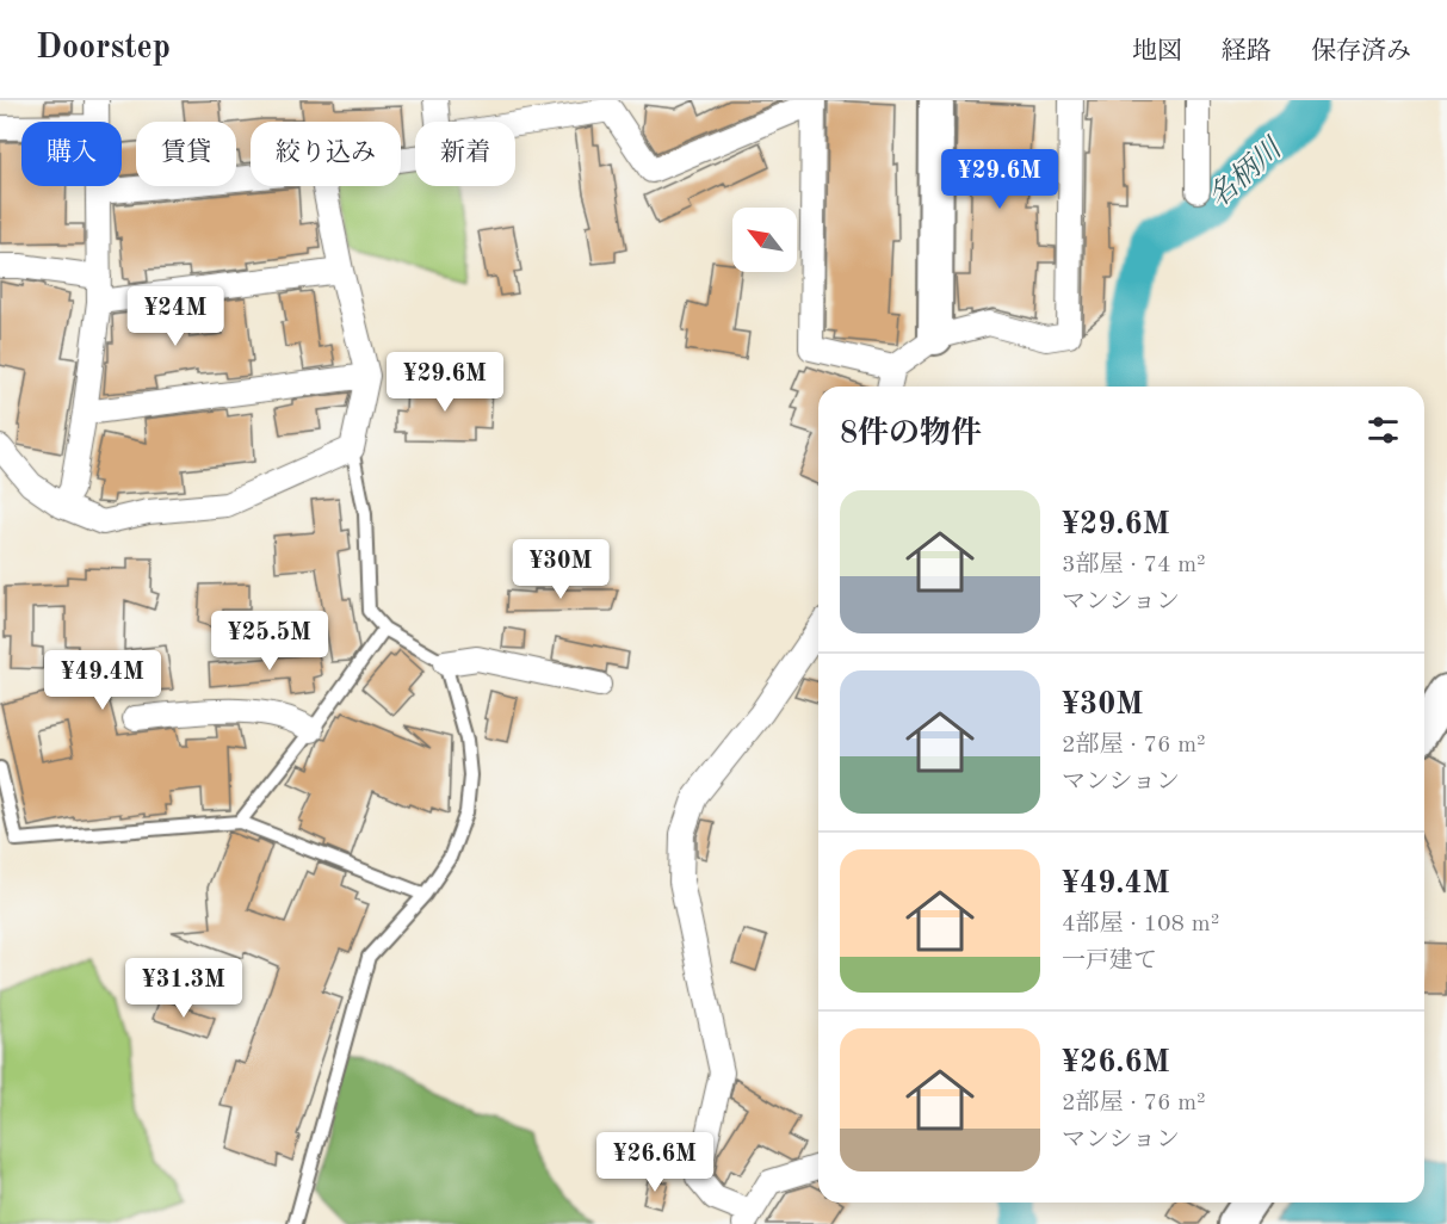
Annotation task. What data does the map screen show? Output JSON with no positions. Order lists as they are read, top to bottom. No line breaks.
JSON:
{"water":["名柄川"],"north":"top left","page":{"header":"Doorstep","nav":["地図","経路","保存済み"],"chip":["購入","賃貸","絞り込み","新着"],"price":["¥29.6M","¥24M","¥29.6M","¥30M","¥25.5M","¥49.4M","¥31.3M","¥26.6M"],"heading":"8件の物件","list":[{"name":"¥29.6M","note":"3部屋 · 74 m² · マンション"},{"name":"¥30M","note":"2部屋 · 76 m² · マンション"},{"name":"¥49.4M","note":"4部屋 · 108 m² · 一戸建て"},{"name":"¥26.6M","note":"2部屋 · 76 m² · マンション"}]}}
